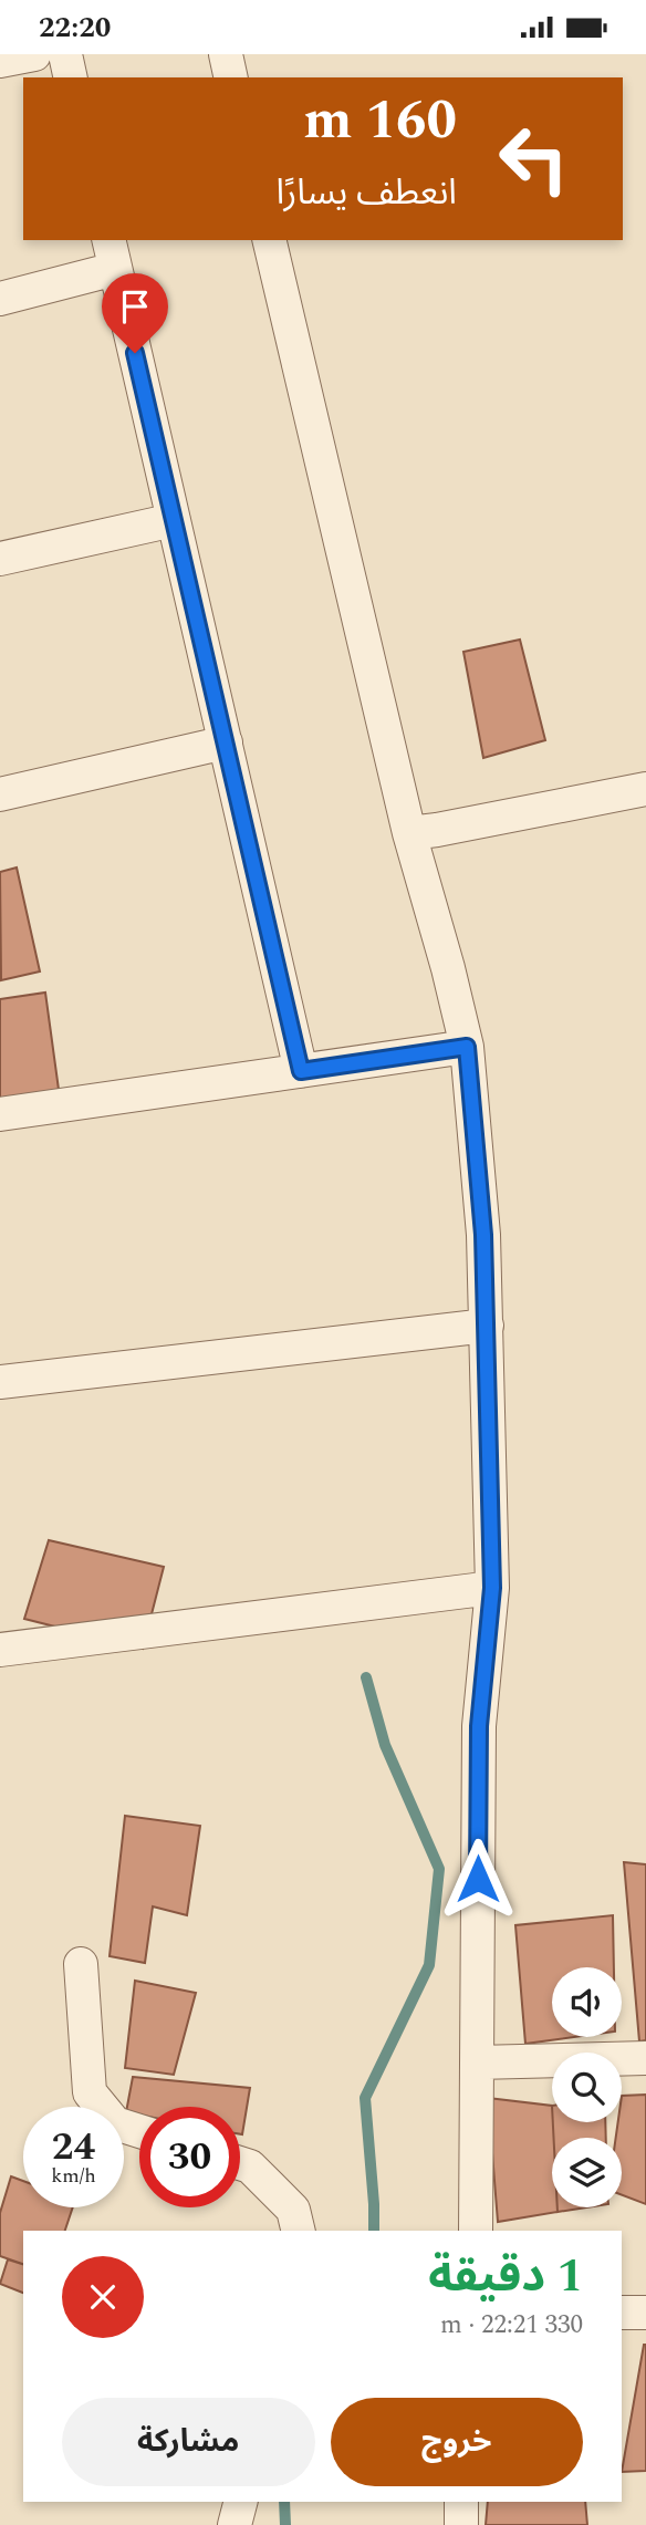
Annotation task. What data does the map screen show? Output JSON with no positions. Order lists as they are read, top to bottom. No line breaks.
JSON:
{"page":{"status":"22:20","turn":["160 m","انعطف يسارًا"],"speed":"24 km/h","limit":"30","heading":["1 دقيقة","330 m · 22:21"],"buttons":["خروج","مشاركة"]}}
